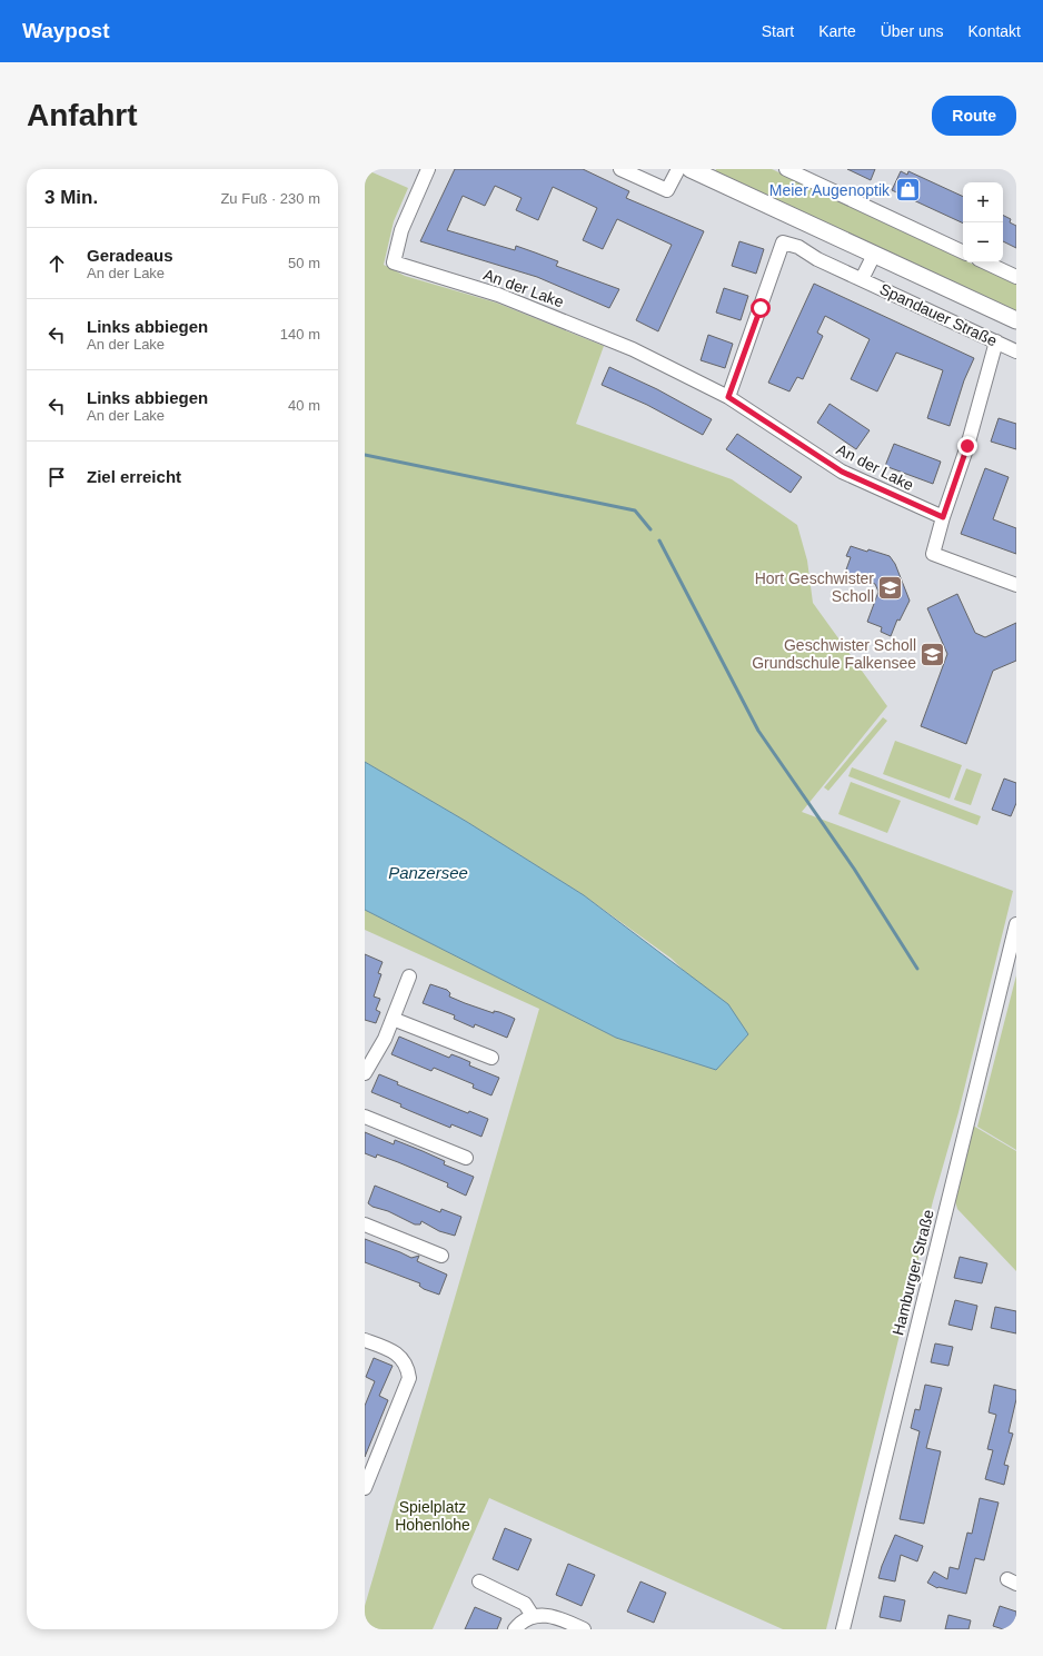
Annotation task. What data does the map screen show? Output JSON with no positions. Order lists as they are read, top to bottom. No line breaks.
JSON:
{"streets":{"main road":["Spandauer Straße"],"street":["An der Lake","Hamburger Straße"]},"crossings":[["An der Lake","Spandauer Straße"]],"water":["Panzersee"],"parks":["Spielplatz Hohenlohe"],"places":{"shop":["Meier Augenoptik"],"school or university":["Hort Geschwister Scholl","Geschwister Scholl Grundschule Falkensee"]},"page":{"header":"Waypost","nav":["Start","Karte","Über uns","Kontakt"],"buttons":"Route","title":"Anfahrt","heading":["3 Min.","Zu Fuß · 230 m"],"map_buttons":["+","−"],"list":[["Geradeaus","An der Lake","50 m"],["Links abbiegen","An der Lake","140 m"],["Links abbiegen","An der Lake","40 m"],"Ziel erreicht"]}}
